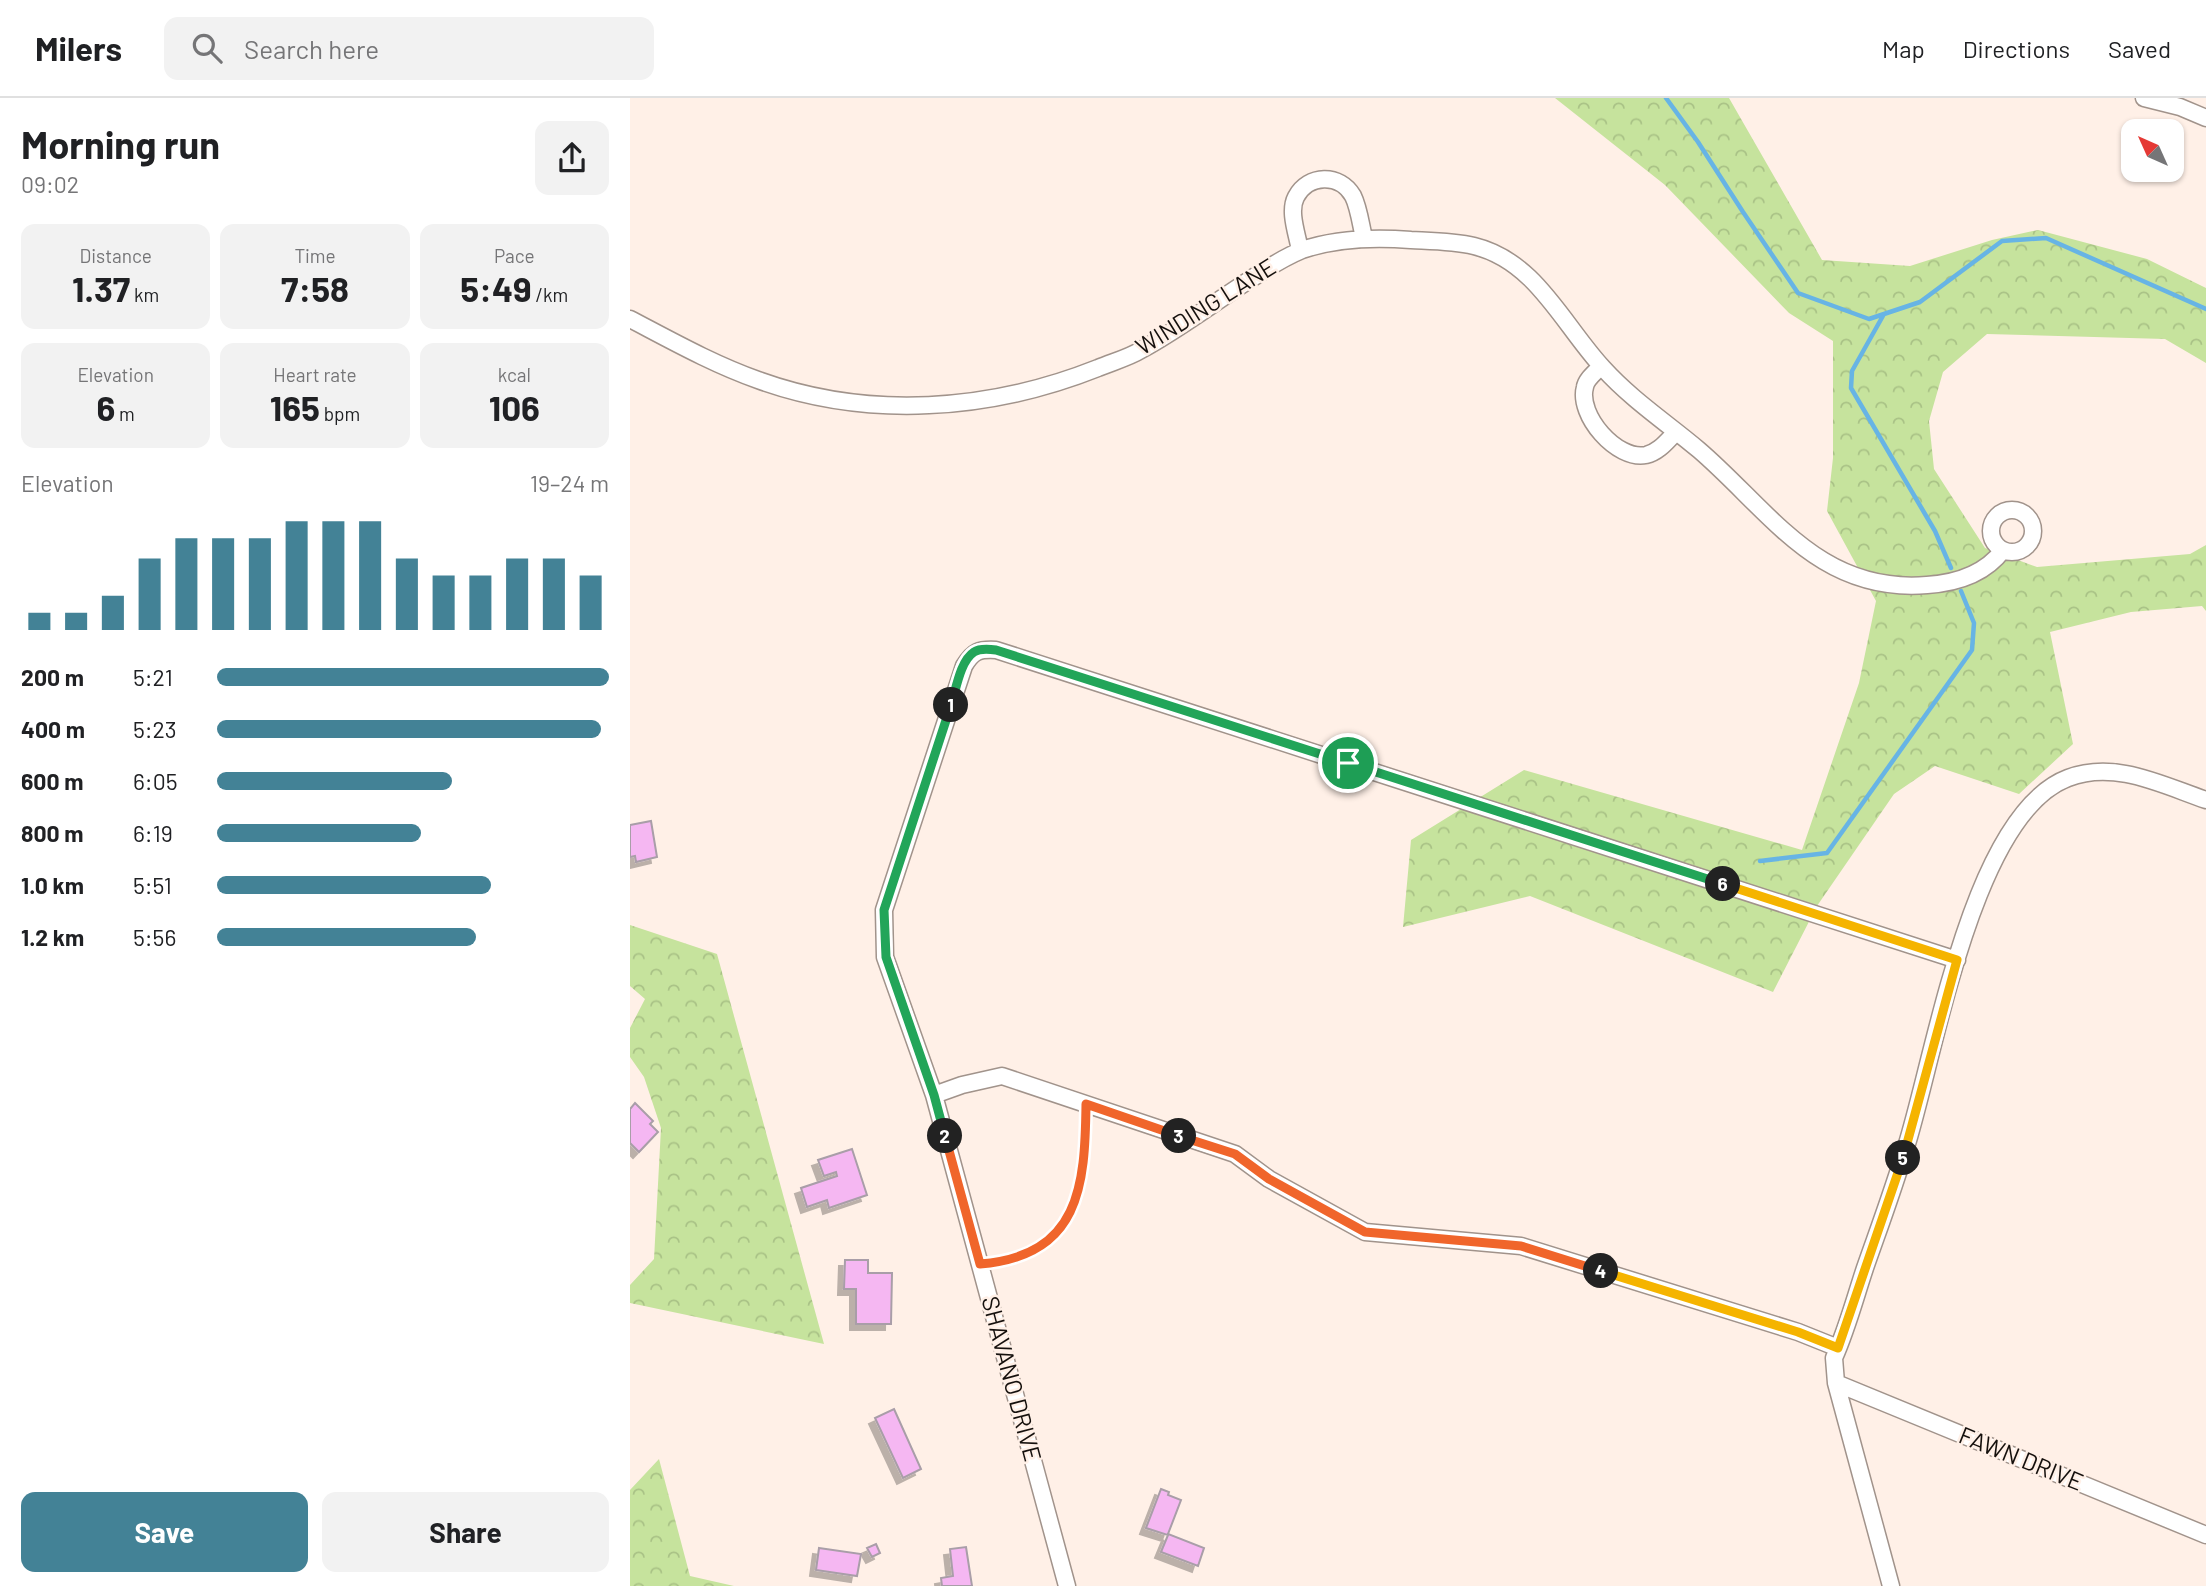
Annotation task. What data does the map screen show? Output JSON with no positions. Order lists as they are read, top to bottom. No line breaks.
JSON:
{"streets":{"street":["WINDING LANE","SHAVANO DRIVE","FAWN DRIVE"]},"north":"top left","page":{"header":"Milers","search":"Search here","nav":["Map","Directions","Saved"],"heading":["Morning run","09:02"],"stats":[["Distance","1.37 km"],["Time","7:58"],["Pace","5:49 /km"],["Elevation","6 m"],["Heart rate","165 bpm"],["kcal","106"]],"chart":["Elevation","19–24 m"],"list":[{"name":"200 m","note":"5:21"},{"name":"400 m","note":"5:23"},{"name":"600 m","note":"6:05"},{"name":"800 m","note":"6:19"},{"name":"1.0 km","note":"5:51"},{"name":"1.2 km","note":"5:56"}],"pins":["1","6","2","3","5","4"],"buttons":["Save","Share"]}}
